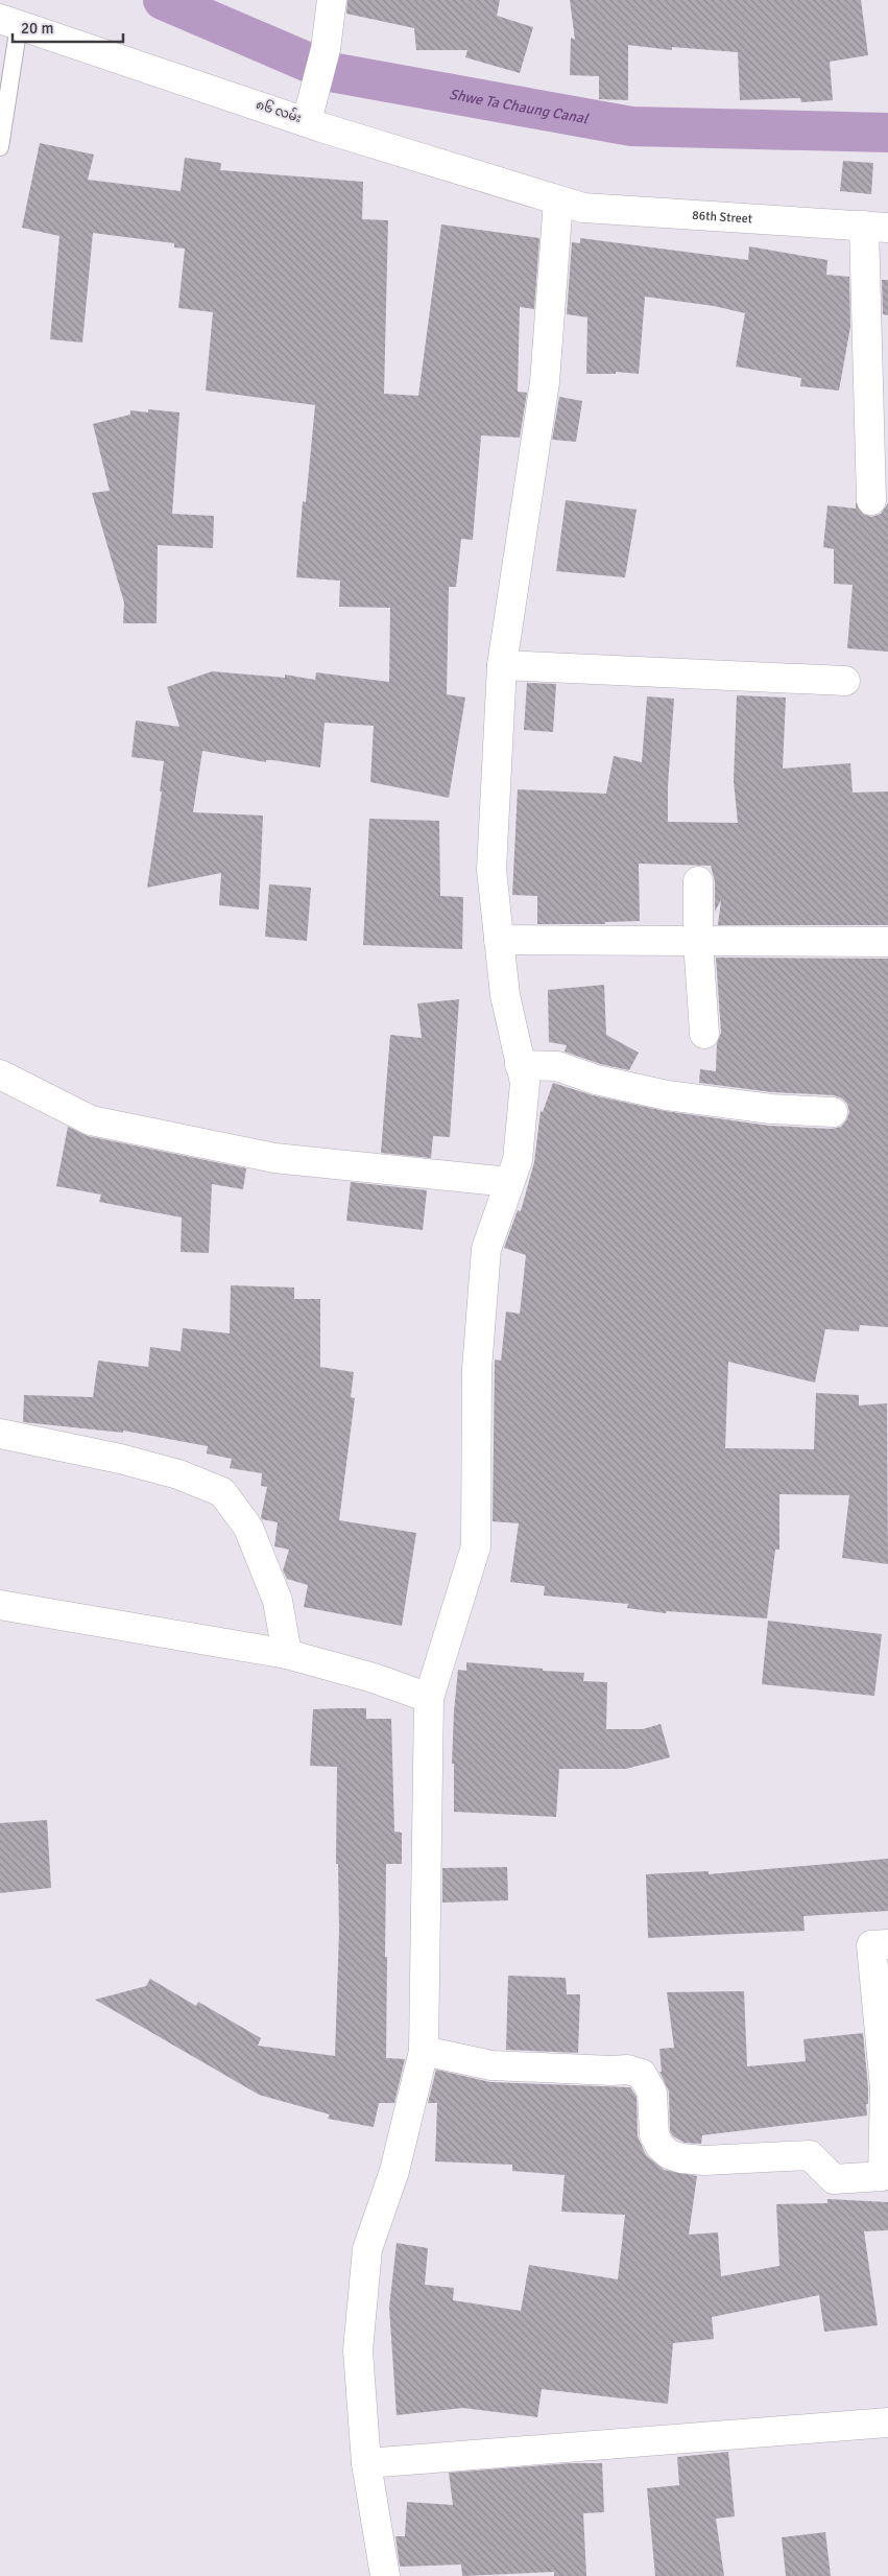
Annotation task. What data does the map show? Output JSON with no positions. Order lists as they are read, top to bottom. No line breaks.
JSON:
{"streets":{"street":["၈၆ လမ်း","86th Street"]},"crossings":[["၈၆ လမ်း","86th Street"]],"water":["Shwe Ta Chaung Canal"],"scale_bar":"20 m"}
